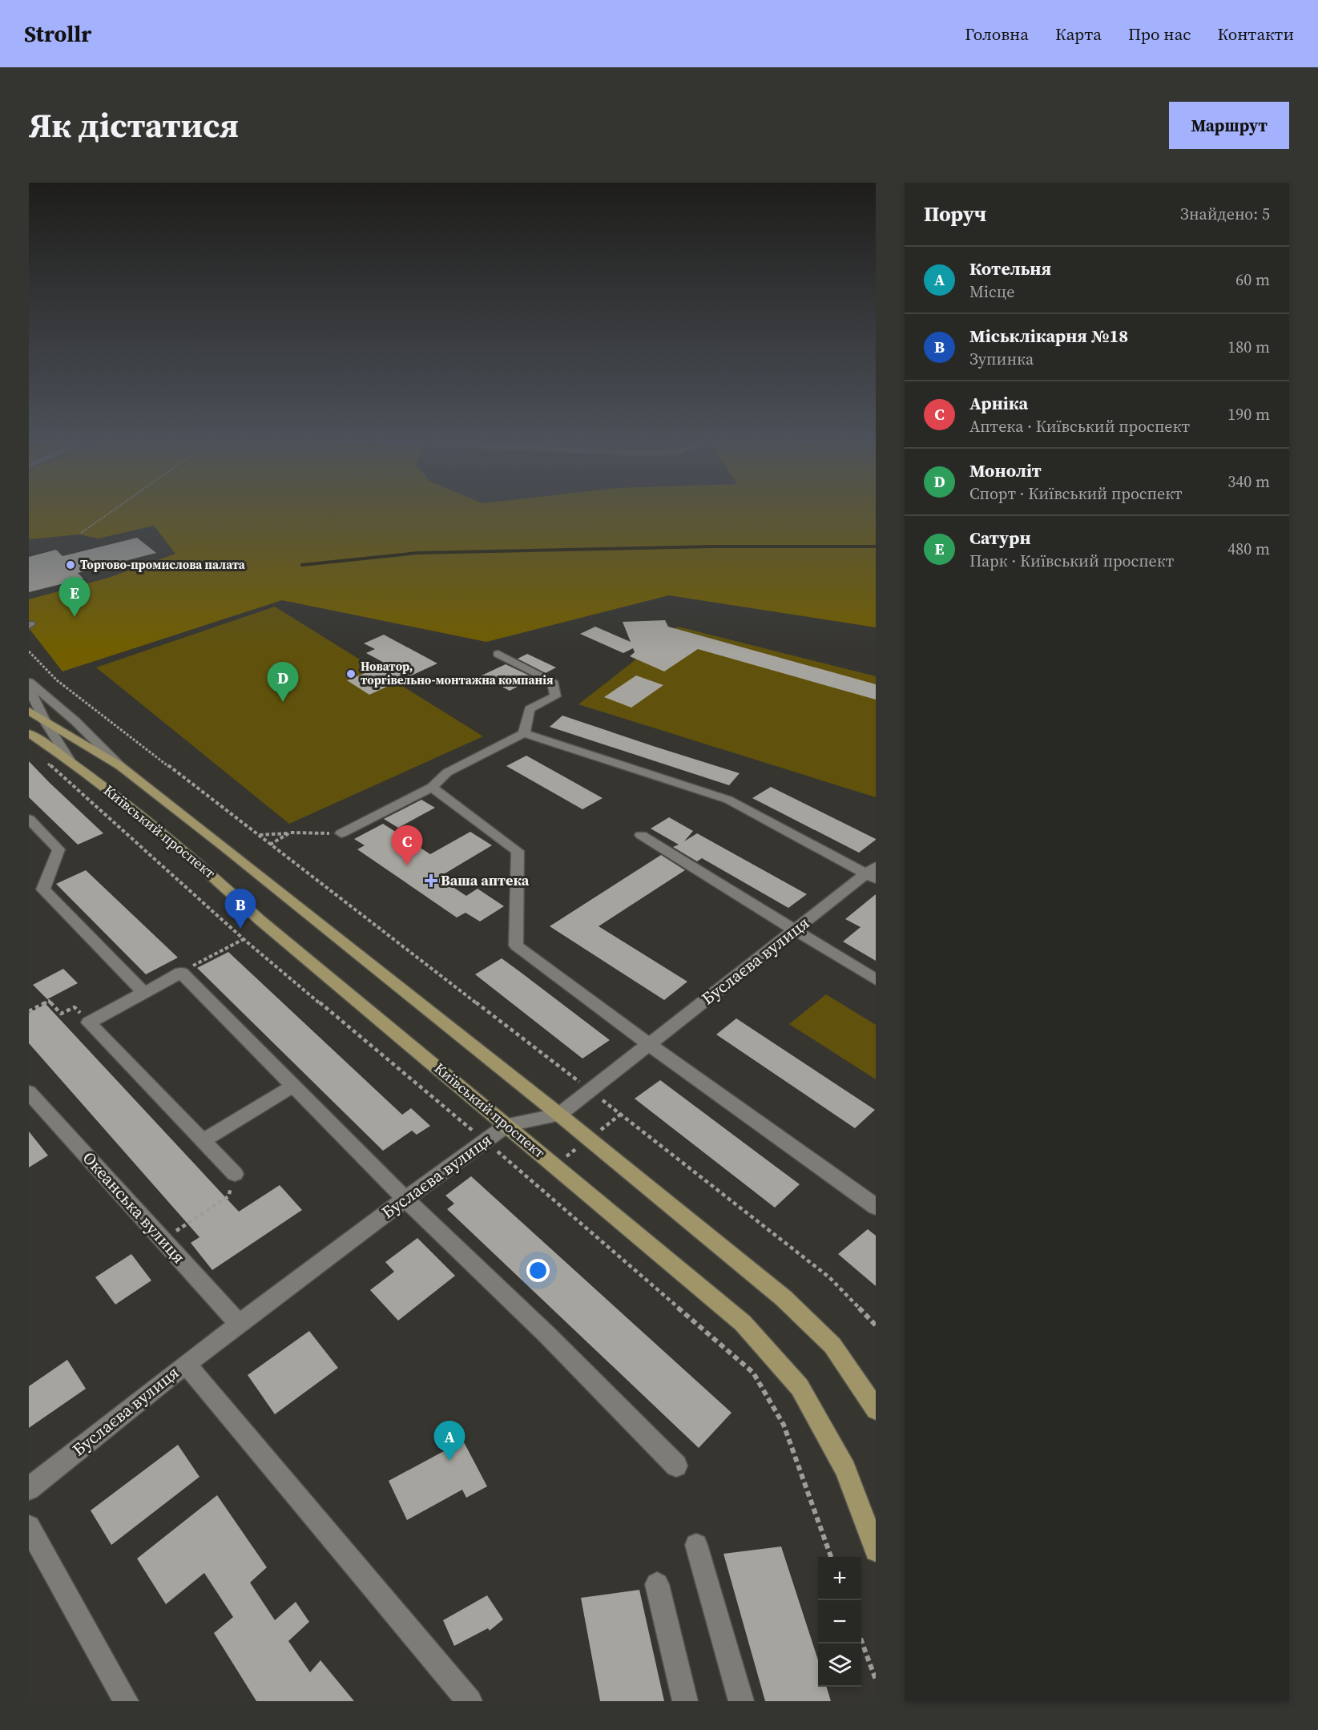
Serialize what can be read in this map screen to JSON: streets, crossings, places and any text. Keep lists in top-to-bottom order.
{
  "streets": {
    "main road": ["Київський проспект"],
    "street": ["Буслаєва вулиця", "Океанська вулиця"]
  },
  "crossings": [
    ["Київський проспект", "Буслаєва вулиця"],
    ["Буслаєва вулиця", "Океанська вулиця"]
  ],
  "places": {
    "other": ["Торгово-промислова палата", "Новатор, торгівельно-монтажна компанія"],
    "health": ["Ваша аптека"]
  },
  "page": {
    "header": "Strollr",
    "nav": [
      "Головна",
      "Карта",
      "Про нас",
      "Контакти"
    ],
    "title": "Як дістатися",
    "buttons": "Маршрут",
    "heading": ["Поруч", "Знайдено: 5"],
    "list": [
      {
        "mark": "A",
        "name": "Котельня",
        "note": "Місце",
        "value": "60 m"
      },
      {
        "mark": "B",
        "name": "Міськлікарня №18",
        "note": "Зупинка",
        "value": "180 m"
      },
      {
        "mark": "C",
        "name": "Арніка",
        "note": "Аптека · Київський проспект",
        "value": "190 m"
      },
      {
        "mark": "D",
        "name": "Моноліт",
        "note": "Спорт · Київський проспект",
        "value": "340 m"
      },
      {
        "mark": "E",
        "name": "Сатурн",
        "note": "Парк · Київський проспект",
        "value": "480 m"
      }
    ],
    "pins": [
      "E",
      "D",
      "C",
      "B",
      "A"
    ],
    "map_buttons": ["+", "−"]
  }
}
